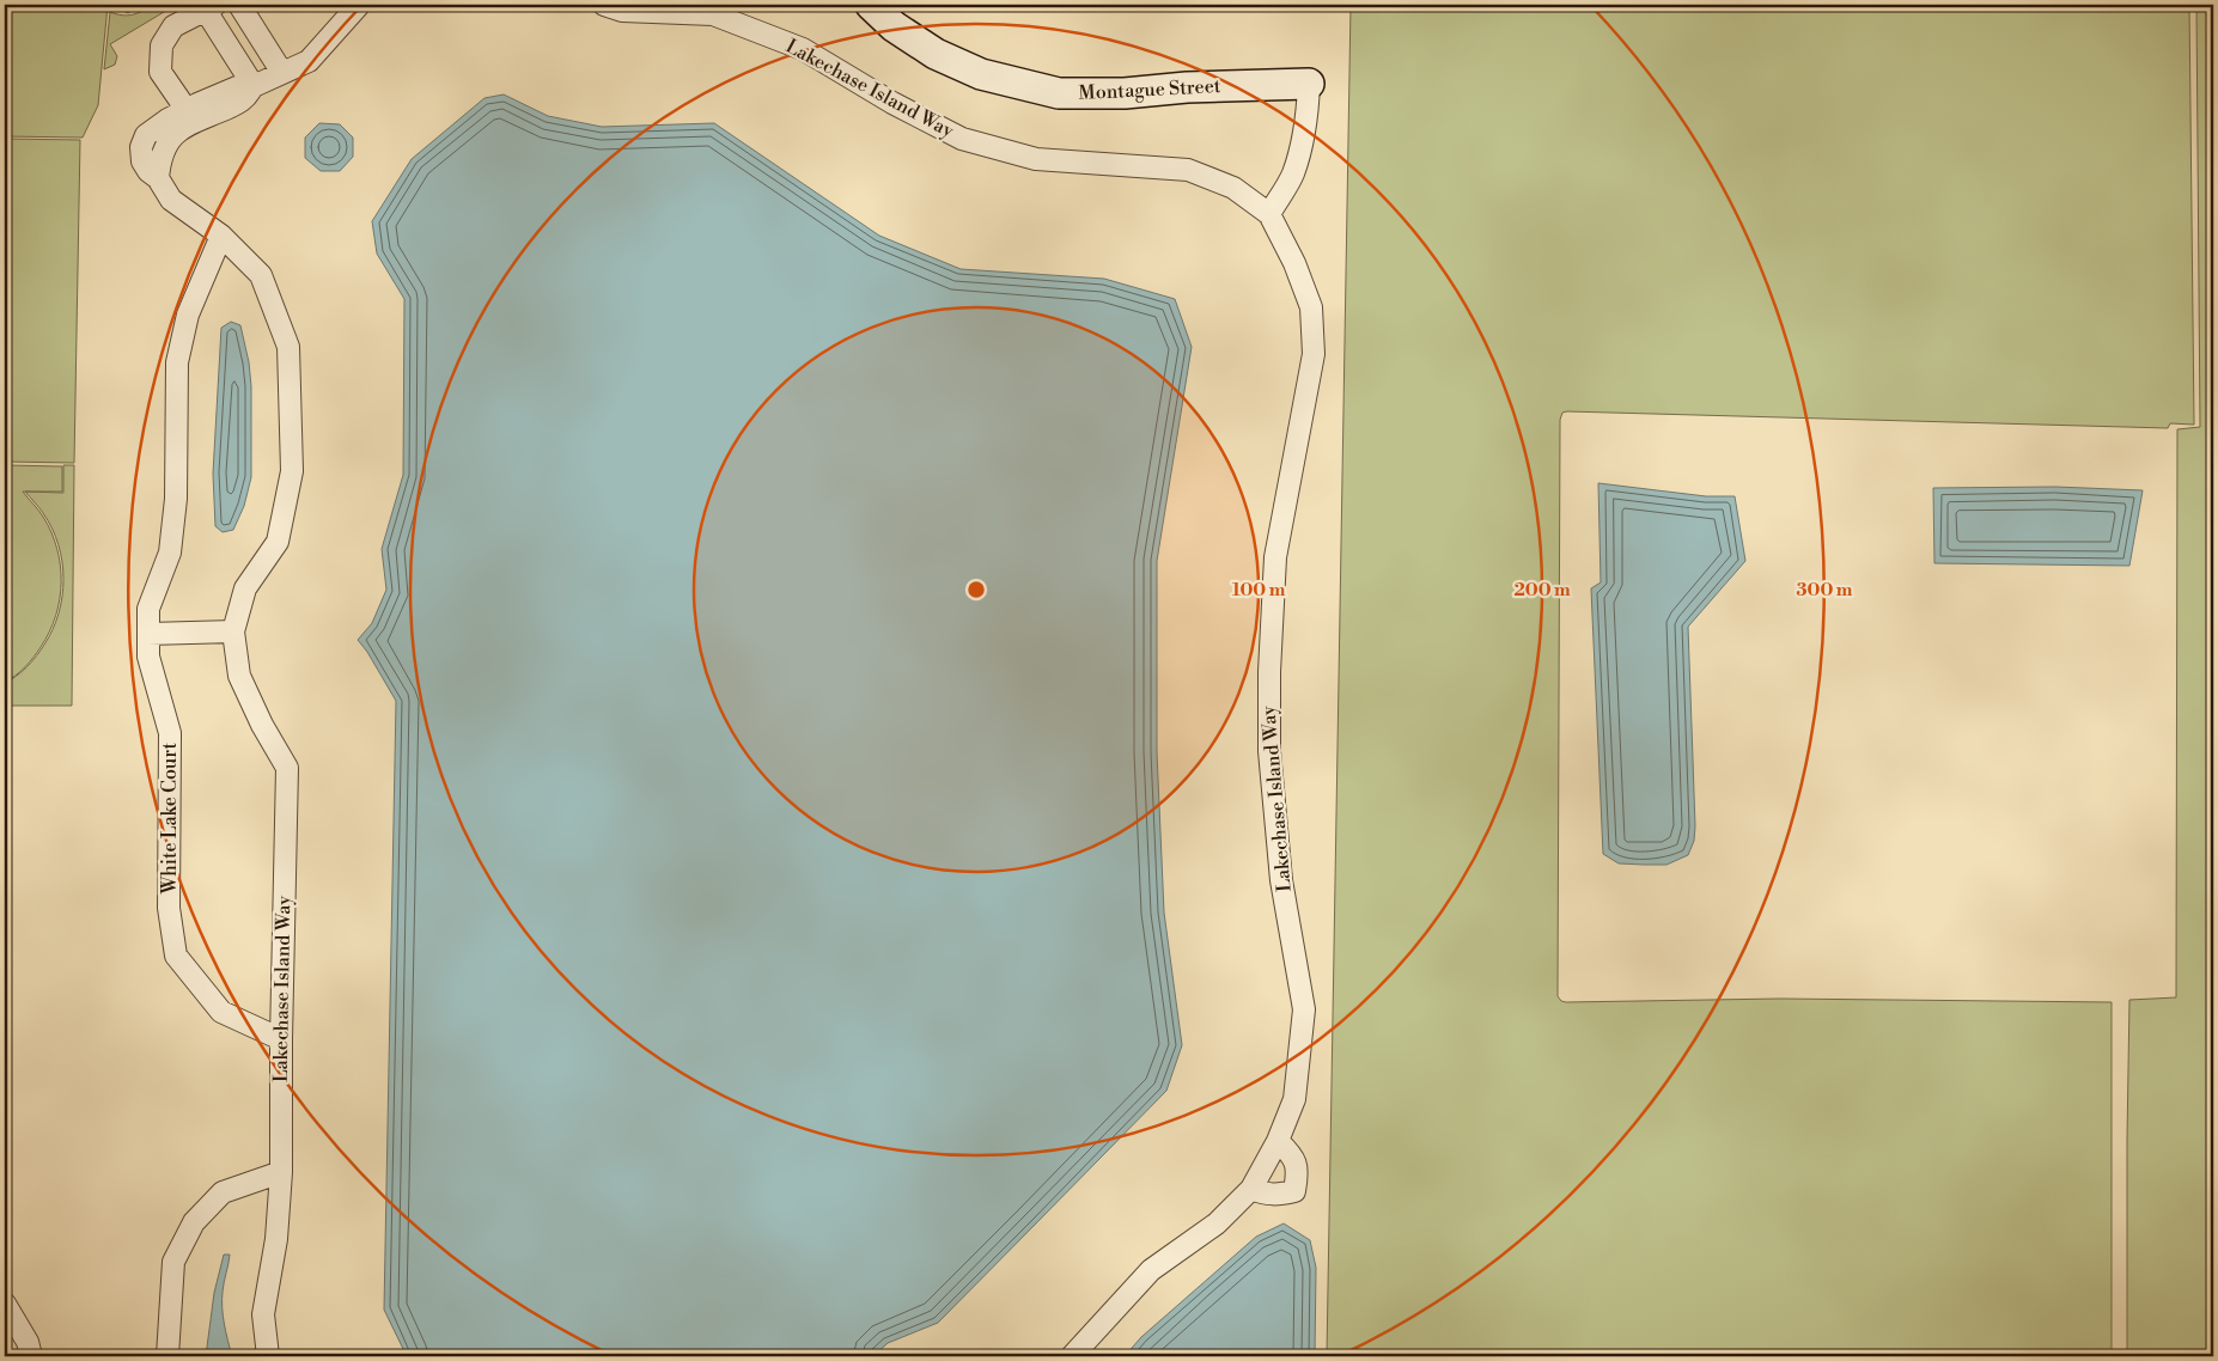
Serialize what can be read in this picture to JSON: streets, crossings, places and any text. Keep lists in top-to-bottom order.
{
  "streets": {
    "street": ["Lakechase Island Way", "Montague Street", "White Lake Court"]
  },
  "crossings": [
    ["Lakechase Island Way", "White Lake Court"]
  ],
  "rings": ["100 m", "200 m", "300 m"]
}
